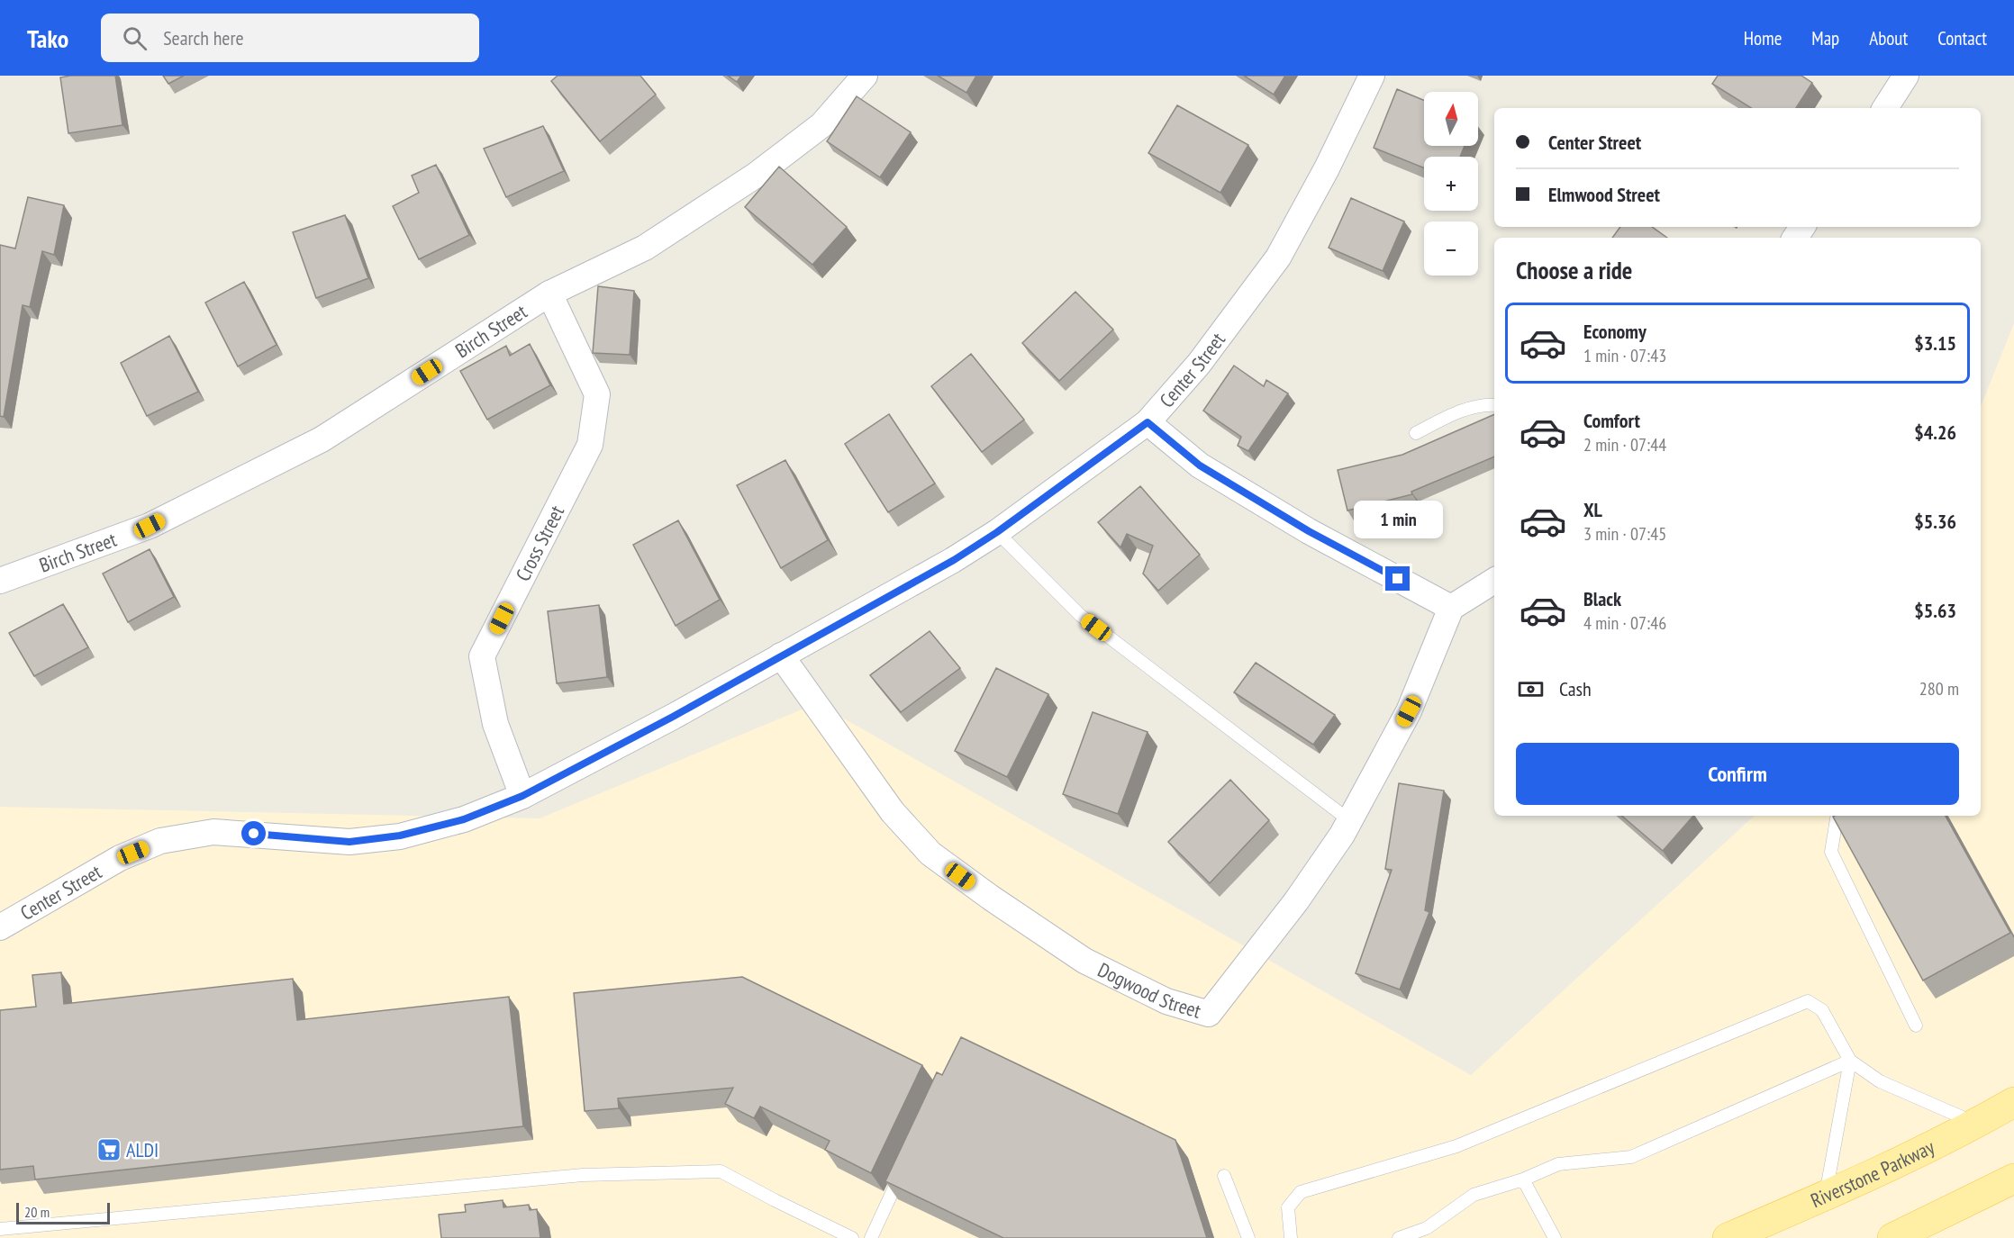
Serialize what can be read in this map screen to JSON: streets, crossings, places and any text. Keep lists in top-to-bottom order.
{
  "streets": {
    "main road": ["Riverstone Parkway"],
    "street": [
      "Birch Street",
      "Center Street",
      "Cross Street",
      "Dogwood Street"
    ]
  },
  "crossings": [
    ["Birch Street", "Cross Street"],
    ["Center Street", "Cross Street"],
    ["Center Street", "Dogwood Street"]
  ],
  "places": {
    "supermarket": ["ALDI"]
  },
  "scale_bar": "20 m",
  "north": "top",
  "page": {
    "header": "Tako",
    "search": "Search here",
    "nav": [
      "Home",
      "Map",
      "About",
      "Contact"
    ],
    "map_buttons": ["+", "−"],
    "banner": ["Center Street", "Elmwood Street"],
    "heading": "Choose a ride",
    "list": [
      {
        "name": "Economy",
        "note": "1 min · 07:43",
        "value": "$3.15"
      },
      {
        "name": "Comfort",
        "note": "2 min · 07:44",
        "value": "$4.26"
      },
      {
        "name": "XL",
        "note": "3 min · 07:45",
        "value": "$5.36"
      },
      {
        "name": "Black",
        "note": "4 min · 07:46",
        "value": "$5.63"
      }
    ],
    "bubble": "1 min",
    "pay": ["Cash", "280 m"],
    "buttons": "Confirm",
    "scale": "20 m"
  }
}
